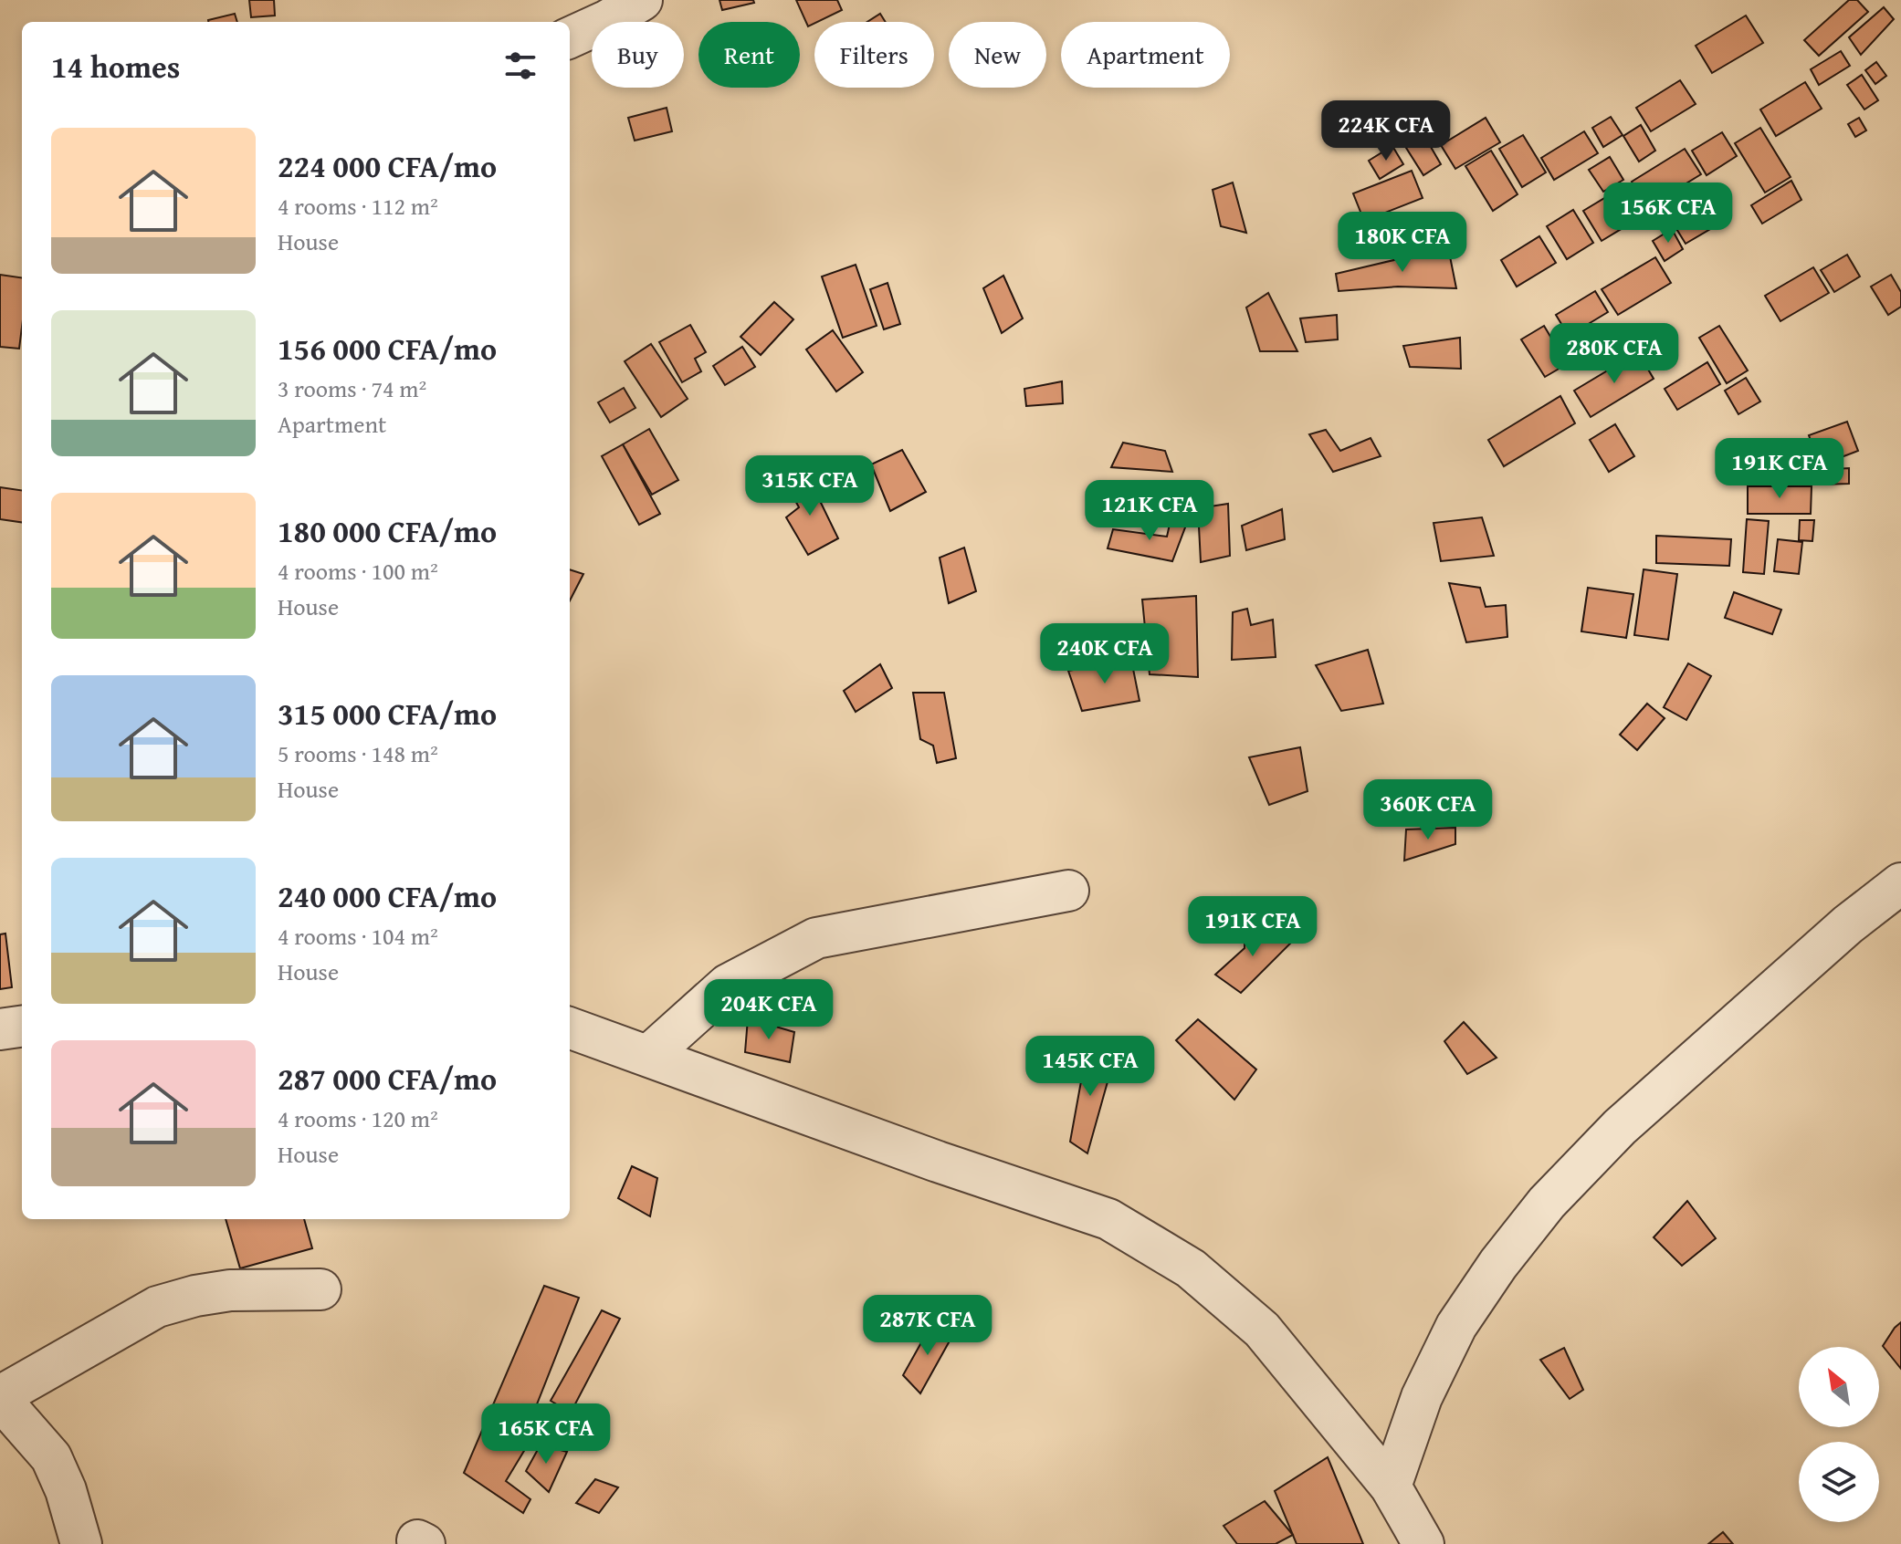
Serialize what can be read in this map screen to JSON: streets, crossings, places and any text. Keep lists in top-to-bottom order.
{
  "north": "top left",
  "page": {
    "chip": [
      "Buy",
      "Rent",
      "Filters",
      "New",
      "Apartment"
    ],
    "heading": "14 homes",
    "price": [
      "224K CFA",
      "156K CFA",
      "180K CFA",
      "280K CFA",
      "191K CFA",
      "315K CFA",
      "121K CFA",
      "240K CFA",
      "360K CFA",
      "191K CFA",
      "204K CFA",
      "145K CFA",
      "287K CFA",
      "165K CFA"
    ],
    "list": [
      {
        "name": "224 000 CFA/mo",
        "note": "4 rooms · 112 m² · House"
      },
      {
        "name": "156 000 CFA/mo",
        "note": "3 rooms · 74 m² · Apartment"
      },
      {
        "name": "180 000 CFA/mo",
        "note": "4 rooms · 100 m² · House"
      },
      {
        "name": "315 000 CFA/mo",
        "note": "5 rooms · 148 m² · House"
      },
      {
        "name": "240 000 CFA/mo",
        "note": "4 rooms · 104 m² · House"
      },
      {
        "name": "287 000 CFA/mo",
        "note": "4 rooms · 120 m² · House"
      }
    ]
  }
}
